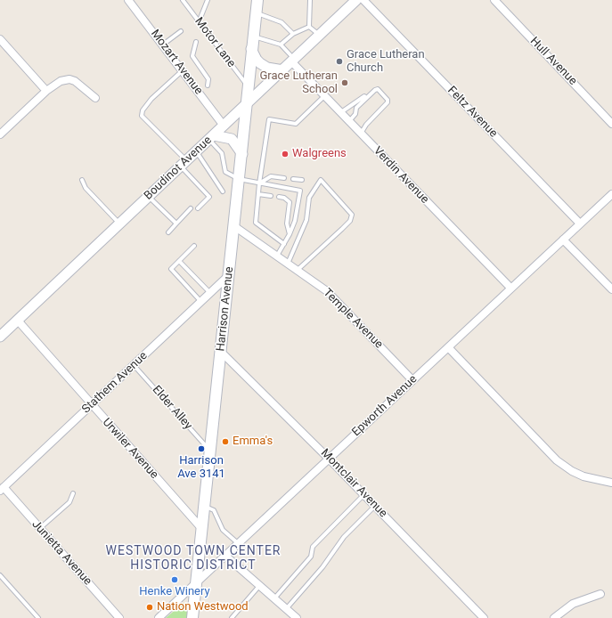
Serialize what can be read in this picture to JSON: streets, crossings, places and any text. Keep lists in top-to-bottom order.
{
  "streets": {
    "main road": ["Harrison Avenue"],
    "street": [
      "Hull Avenue",
      "Mozart Avenue",
      "Feltz Avenue",
      "Boudinot Avenue",
      "Verdin Avenue",
      "Temple Avenue",
      "Stathem Avenue",
      "Epworth Avenue",
      "Urwiler Avenue",
      "Montclair Avenue",
      "Junietta Avenue"
    ],
    "lane": ["Motor Lane", "Elder Alley"]
  },
  "crossings": [
    ["Motor Lane", "Harrison Avenue"],
    ["Mozart Avenue", "Boudinot Avenue"],
    ["Feltz Avenue", "Epworth Avenue"],
    ["Boudinot Avenue", "Verdin Avenue"],
    ["Boudinot Avenue", "Harrison Avenue"],
    ["Boudinot Avenue", "Urwiler Avenue"],
    ["Verdin Avenue", "Epworth Avenue"],
    ["Harrison Avenue", "Temple Avenue"],
    ["Harrison Avenue", "Stathem Avenue"],
    ["Harrison Avenue", "Epworth Avenue"],
    ["Harrison Avenue", "Elder Alley"],
    ["Harrison Avenue", "Urwiler Avenue"],
    ["Harrison Avenue", "Montclair Avenue"],
    ["Temple Avenue", "Epworth Avenue"],
    ["Stathem Avenue", "Elder Alley"],
    ["Stathem Avenue", "Urwiler Avenue"],
    ["Stathem Avenue", "Junietta Avenue"],
    ["Epworth Avenue", "Montclair Avenue"]
  ],
  "districts": ["WESTWOOD TOWN CENTER HISTORIC DISTRICT"],
  "places": [
    "Grace Lutheran Church",
    "Grace Lutheran School",
    "Walgreens",
    "Emma's",
    "Harrison Ave 3141",
    "Henke Winery",
    "Nation Westwood"
  ]
}
